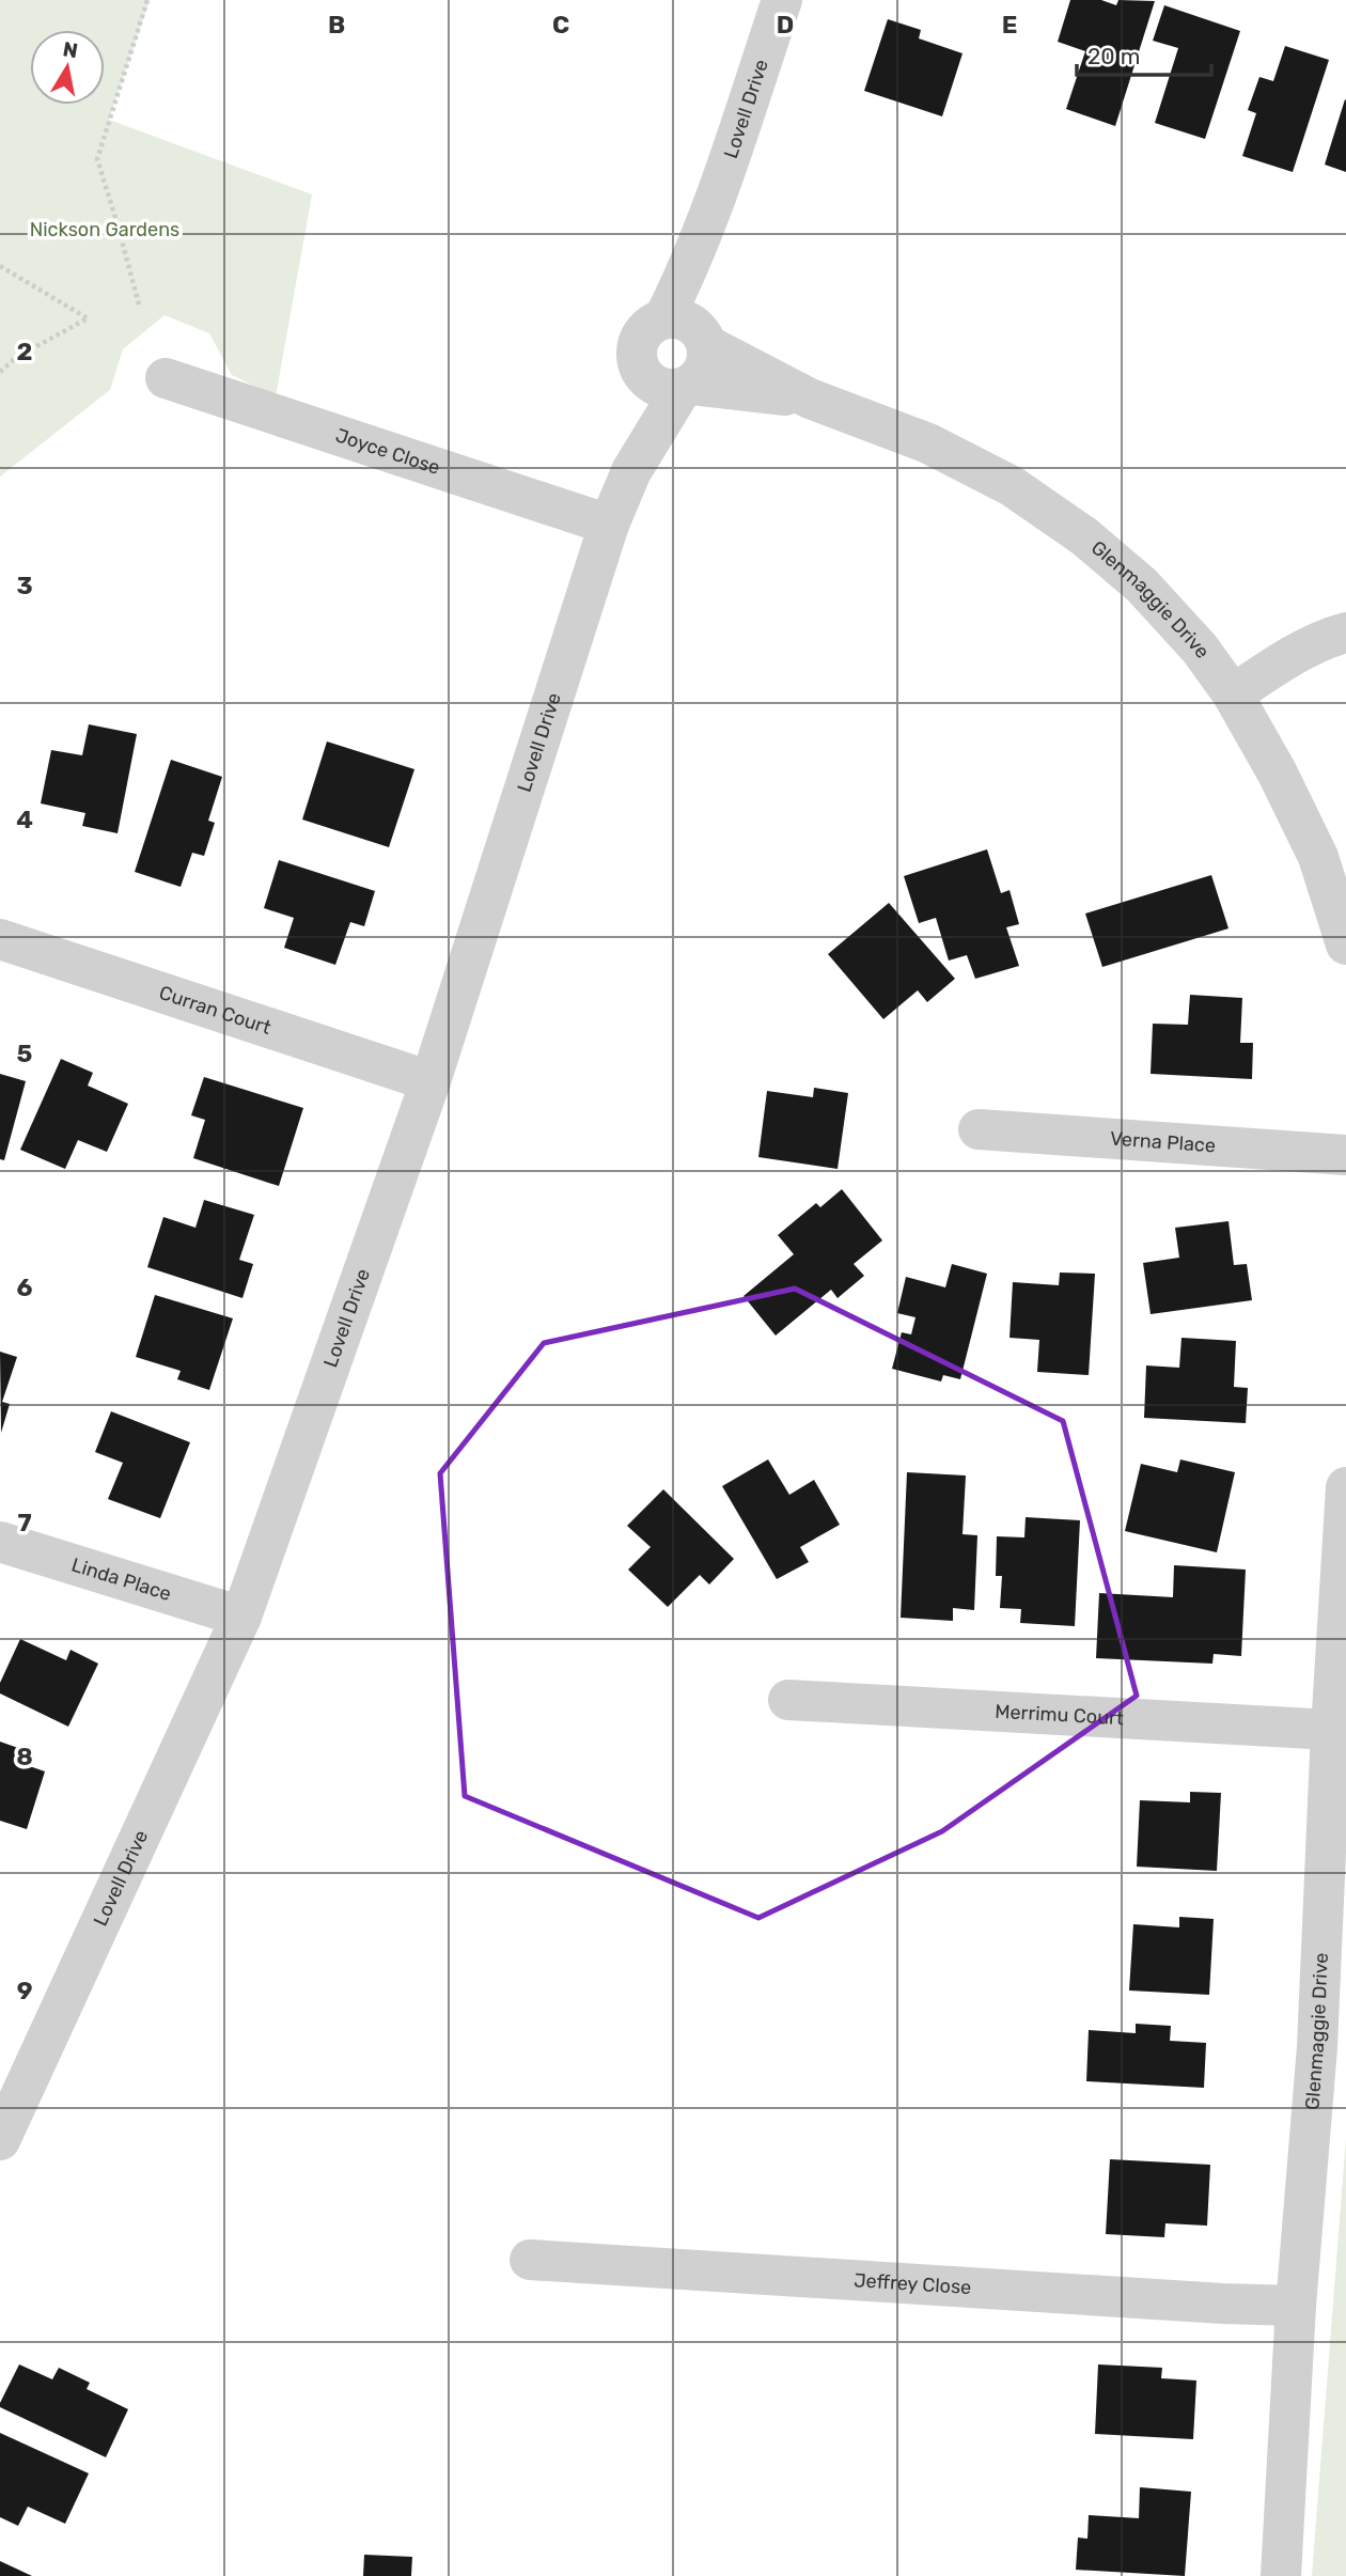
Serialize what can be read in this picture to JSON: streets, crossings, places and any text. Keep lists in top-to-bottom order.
{
  "streets": {
    "street": [
      "Lovell Drive",
      "Joyce Close",
      "Glenmaggie Drive",
      "Curran Court",
      "Verna Place",
      "Linda Place",
      "Merrimu Court",
      "Jeffrey Close"
    ]
  },
  "crossings": [
    ["Lovell Drive", "Joyce Close"],
    ["Lovell Drive", "Glenmaggie Drive"],
    ["Lovell Drive", "Curran Court"],
    ["Lovell Drive", "Linda Place"],
    ["Glenmaggie Drive", "Merrimu Court"],
    ["Glenmaggie Drive", "Jeffrey Close"]
  ],
  "parks": ["Nickson Gardens"],
  "scale_bar": "20 m",
  "north": "top",
  "grid": {
    "columns": [
      "B",
      "C",
      "D",
      "E"
    ],
    "rows": [
      "2",
      "3",
      "4",
      "5",
      "6",
      "7",
      "8",
      "9"
    ]
  }
}
